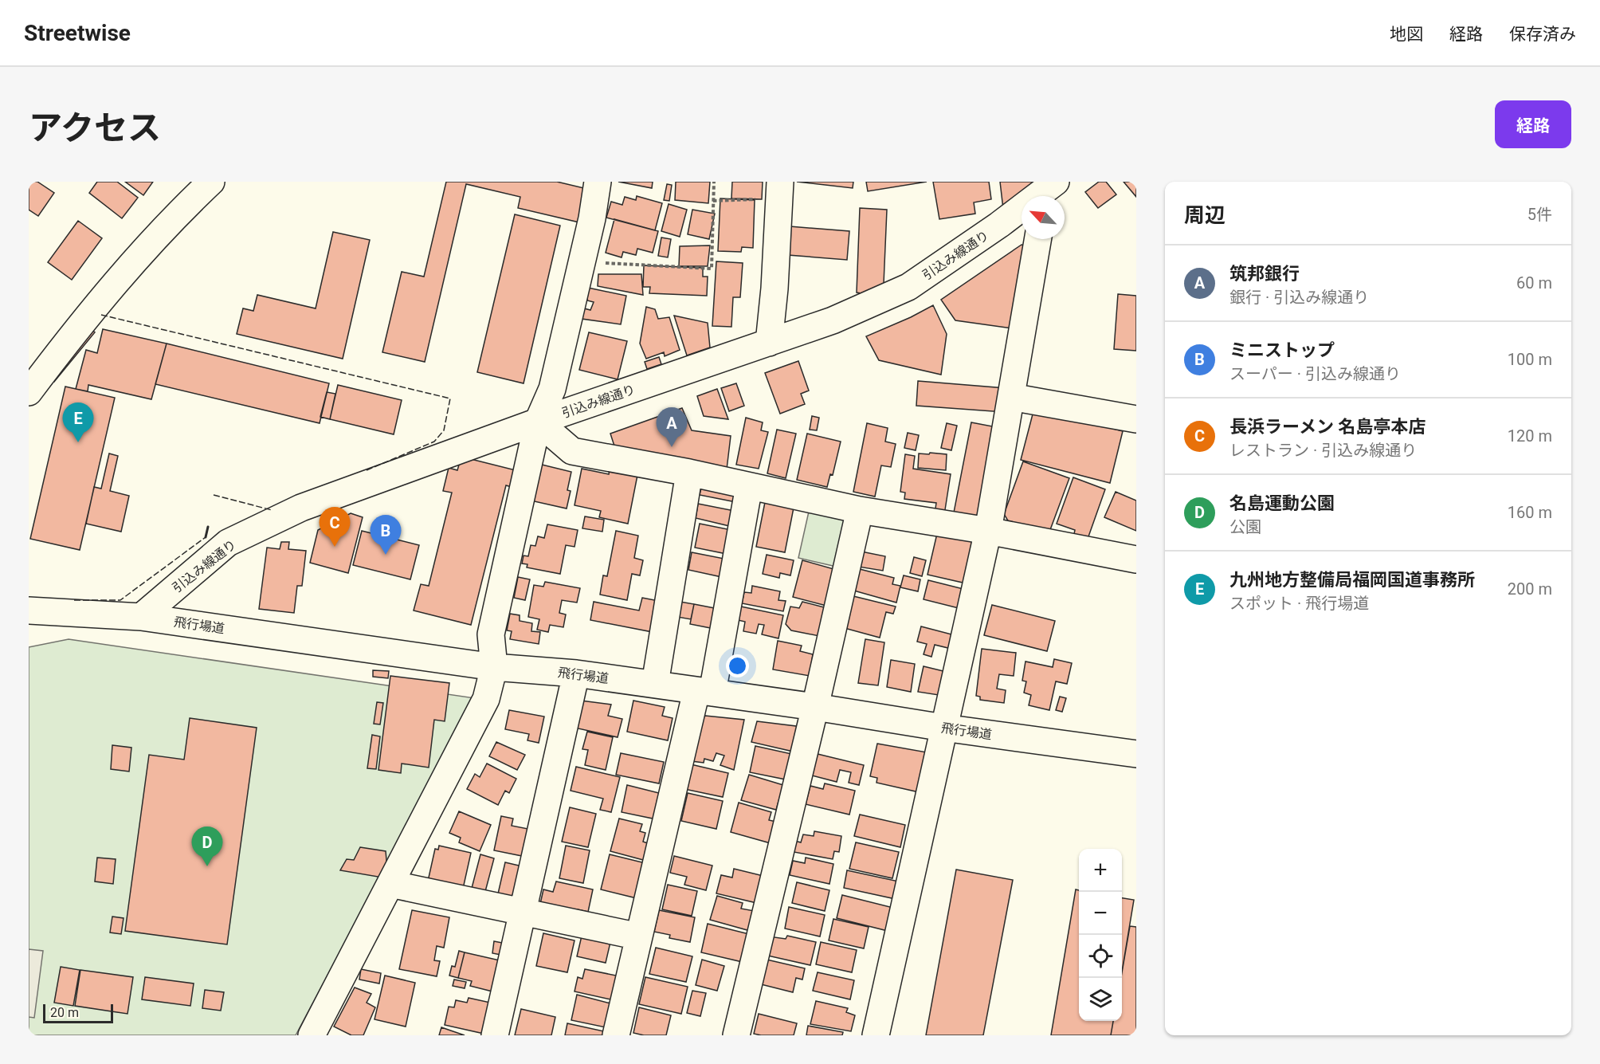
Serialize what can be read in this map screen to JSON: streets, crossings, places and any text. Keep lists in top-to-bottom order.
{
  "streets": {
    "street": ["引込み線通り", "飛行場道"]
  },
  "crossings": [
    ["引込み線通り", "飛行場道"]
  ],
  "scale_bar": "20 m",
  "north": "top left",
  "page": {
    "header": "Streetwise",
    "nav": ["地図", "経路", "保存済み"],
    "title": "アクセス",
    "buttons": "経路",
    "heading": ["周辺", "5件"],
    "list": [
      {
        "mark": "A",
        "name": "筑邦銀行",
        "note": "銀行 · 引込み線通り",
        "value": "60 m"
      },
      {
        "mark": "B",
        "name": "ミニストップ",
        "note": "スーパー · 引込み線通り",
        "value": "100 m"
      },
      {
        "mark": "C",
        "name": "長浜ラーメン 名島亭本店",
        "note": "レストラン · 引込み線通り",
        "value": "120 m"
      },
      {
        "mark": "D",
        "name": "名島運動公園",
        "note": "公園",
        "value": "160 m"
      },
      {
        "mark": "E",
        "name": "九州地方整備局福岡国道事務所",
        "note": "スポット · 飛行場道",
        "value": "200 m"
      }
    ],
    "pins": [
      "E",
      "A",
      "C",
      "B",
      "D"
    ],
    "map_buttons": ["+", "−"],
    "scale": "20 m"
  }
}
